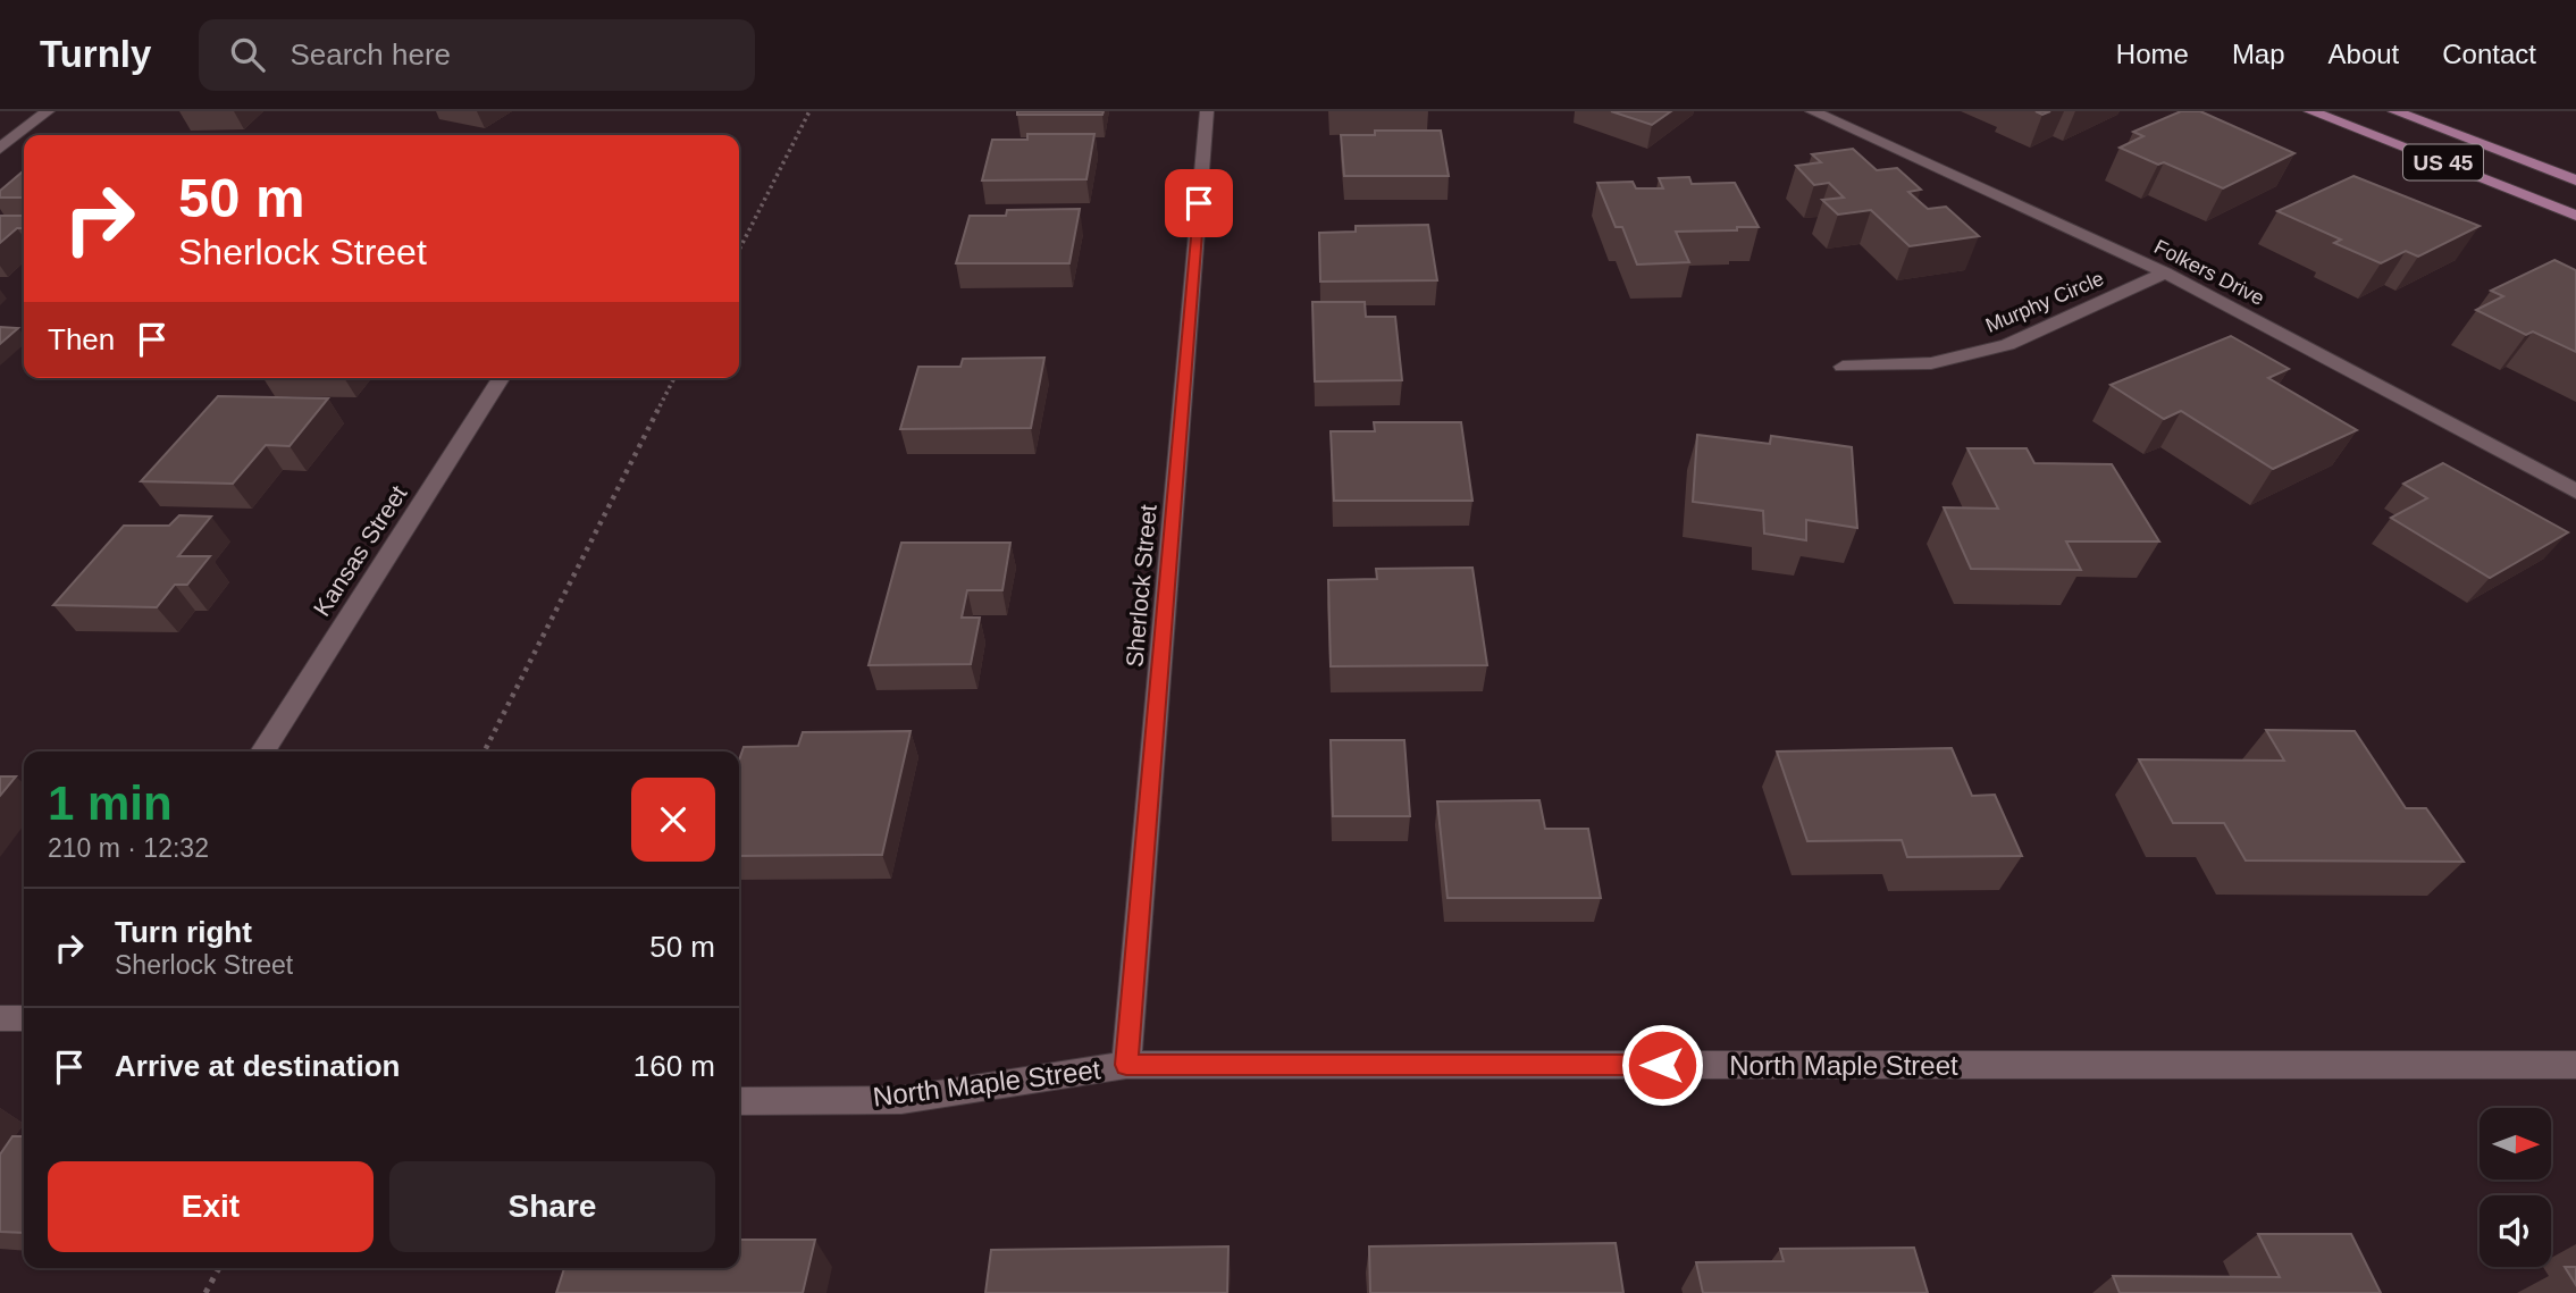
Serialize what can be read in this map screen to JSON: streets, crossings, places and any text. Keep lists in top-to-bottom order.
{
  "streets": {
    "main road": ["US 45"],
    "street": [
      "Folkers Drive",
      "Murphy Circle",
      "Kansas Street",
      "Sherlock Street",
      "North Maple Street"
    ]
  },
  "crossings": [
    ["Folkers Drive", "Murphy Circle"],
    ["Sherlock Street", "North Maple Street"]
  ],
  "north": "right",
  "page": {
    "header": "Turnly",
    "search": "Search here",
    "nav": [
      "Home",
      "Map",
      "About",
      "Contact"
    ],
    "turn": ["50 m", "Sherlock Street"],
    "then": "Then",
    "heading": ["1 min", "210 m · 12:32"],
    "list": [
      {
        "name": "Turn right",
        "note": "Sherlock Street",
        "value": "50 m"
      },
      {
        "name": "Arrive at destination",
        "value": "160 m"
      }
    ],
    "buttons": ["Exit", "Share"]
  }
}
